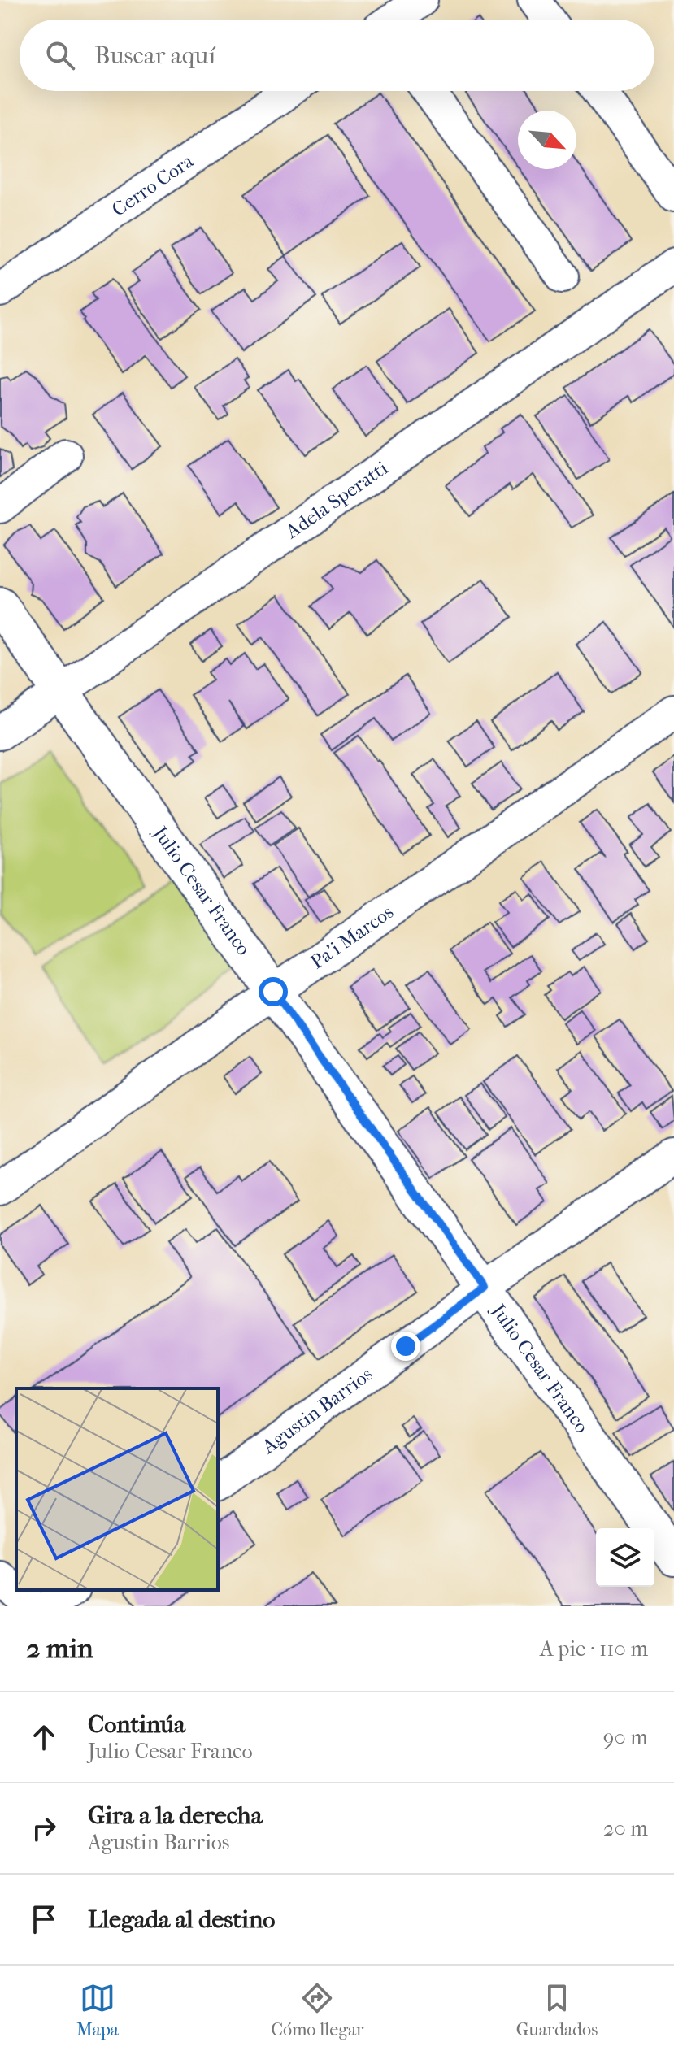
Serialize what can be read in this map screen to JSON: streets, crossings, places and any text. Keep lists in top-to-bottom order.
{
  "streets": {
    "street": [
      "Cerro Cora",
      "Adela Speratti",
      "Julio Cesar Franco",
      "Pa'i Marcos",
      "Agustin Barrios"
    ]
  },
  "crossings": [
    ["Adela Speratti", "Julio Cesar Franco"],
    ["Julio Cesar Franco", "Pa'i Marcos"],
    ["Julio Cesar Franco", "Agustin Barrios"]
  ],
  "north": "bottom right",
  "page": {
    "search": "Buscar aquí",
    "heading": ["2 min", "A pie · 110 m"],
    "list": [
      ["Continúa", "Julio Cesar Franco", "90 m"],
      ["Gira a la derecha", "Agustin Barrios", "20 m"],
      "Llegada al destino"
    ],
    "nav": ["Mapa", "Cómo llegar", "Guardados"]
  }
}
